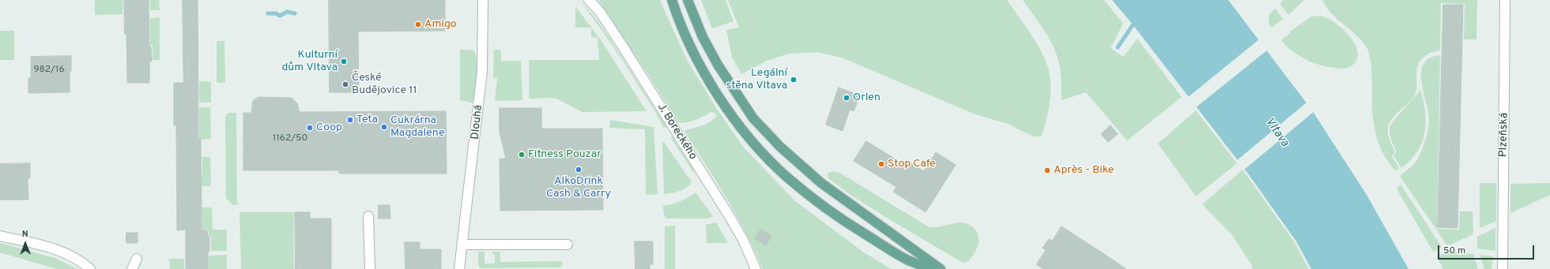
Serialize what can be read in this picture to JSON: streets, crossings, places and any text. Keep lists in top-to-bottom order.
{
  "streets": {
    "street": ["Dlouhá", "J. Boreckého", "Plzeňská"]
  },
  "water": ["Vltava"],
  "places": [
    "Amigo",
    "Kulturní dům Vltava",
    "Legální stěna Vltava",
    "České Budějovice 11",
    "Orlen",
    "Teta",
    "Cukrárna Magdalene",
    "Coop",
    "Fitness Pouzar",
    "Stop Cafe",
    "AlkoDrink Cash & Carry",
    "Après - Bike"
  ],
  "house_numbers": ["982/16", "1162/50"],
  "scale_bar": "50 m",
  "north": "top"
}
